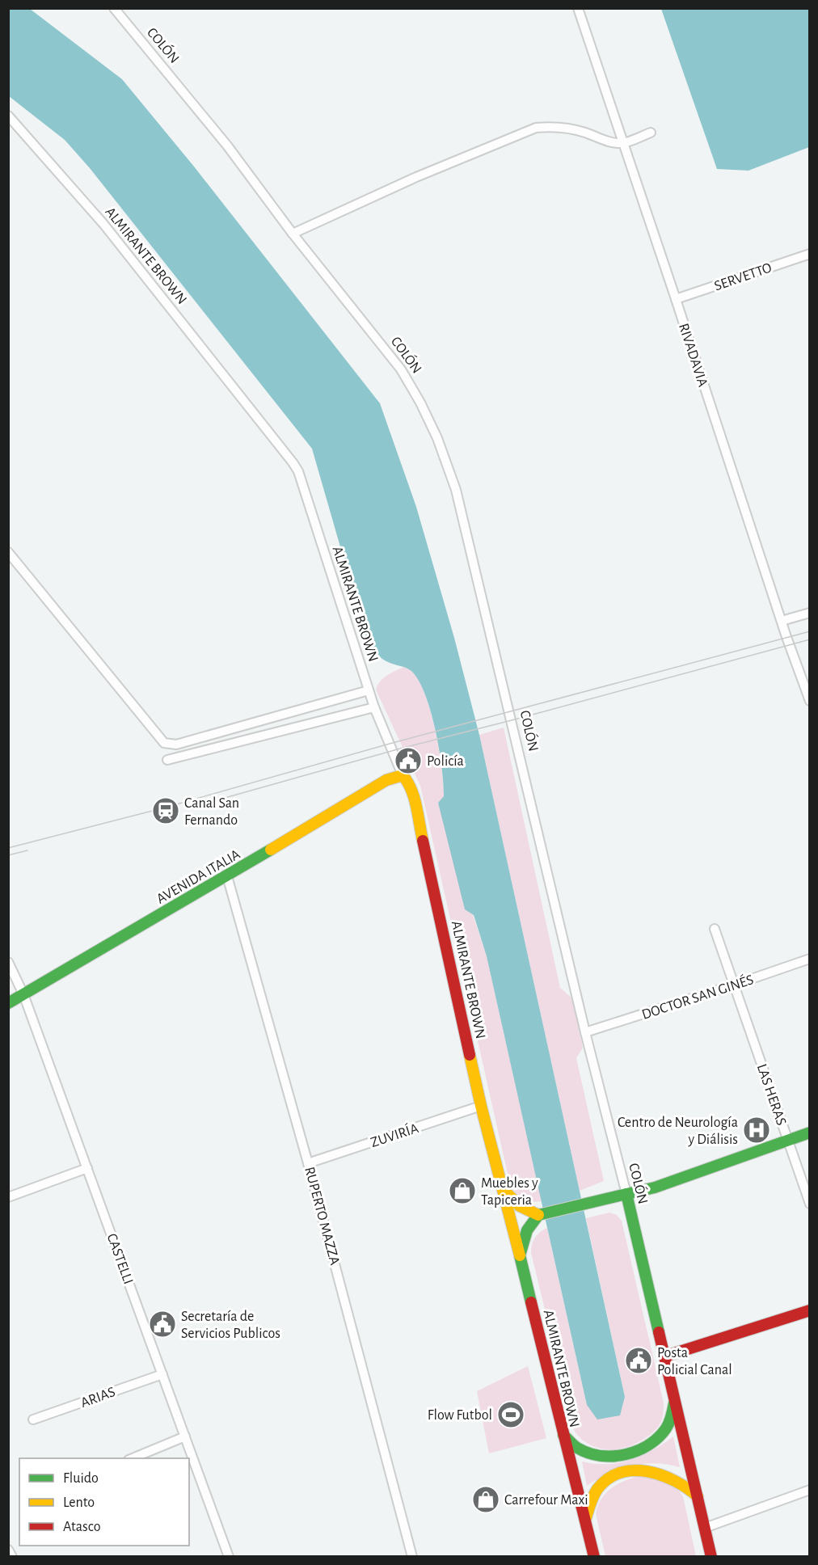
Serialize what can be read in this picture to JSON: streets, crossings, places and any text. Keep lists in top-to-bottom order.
{
  "streets": {
    "main road": ["COLÓN", "ALMIRANTE BROWN", "AVENIDA ITALIA"],
    "street": [
      "SERVETTO",
      "RIVADAVIA",
      "DOCTOR SAN GINÉS",
      "LAS HERAS",
      "ZUVIRÍA",
      "RUPERTO MAZZA",
      "CASTELLI",
      "ARIAS"
    ]
  },
  "crossings": [
    ["COLÓN", "DOCTOR SAN GINÉS"],
    ["ALMIRANTE BROWN", "AVENIDA ITALIA"],
    ["ALMIRANTE BROWN", "ZUVIRÍA"],
    ["SERVETTO", "RIVADAVIA"],
    ["AVENIDA ITALIA", "RUPERTO MAZZA"],
    ["AVENIDA ITALIA", "CASTELLI"],
    ["DOCTOR SAN GINÉS", "LAS HERAS"],
    ["ZUVIRÍA", "RUPERTO MAZZA"],
    ["CASTELLI", "ARIAS"]
  ],
  "places": {
    "public building": ["Policía", "Secretaría de Servicios Publicos", "Posta Policial Canal"],
    "station": ["Canal San Fernando"],
    "hospital": ["Centro de Neurología y Diálisis"],
    "shop": ["Muebles y Tapiceria", "Carrefour Maxi"],
    "sports": ["Flow Futbol"]
  },
  "legend": ["Fluido", "Lento", "Atasco"]
}
